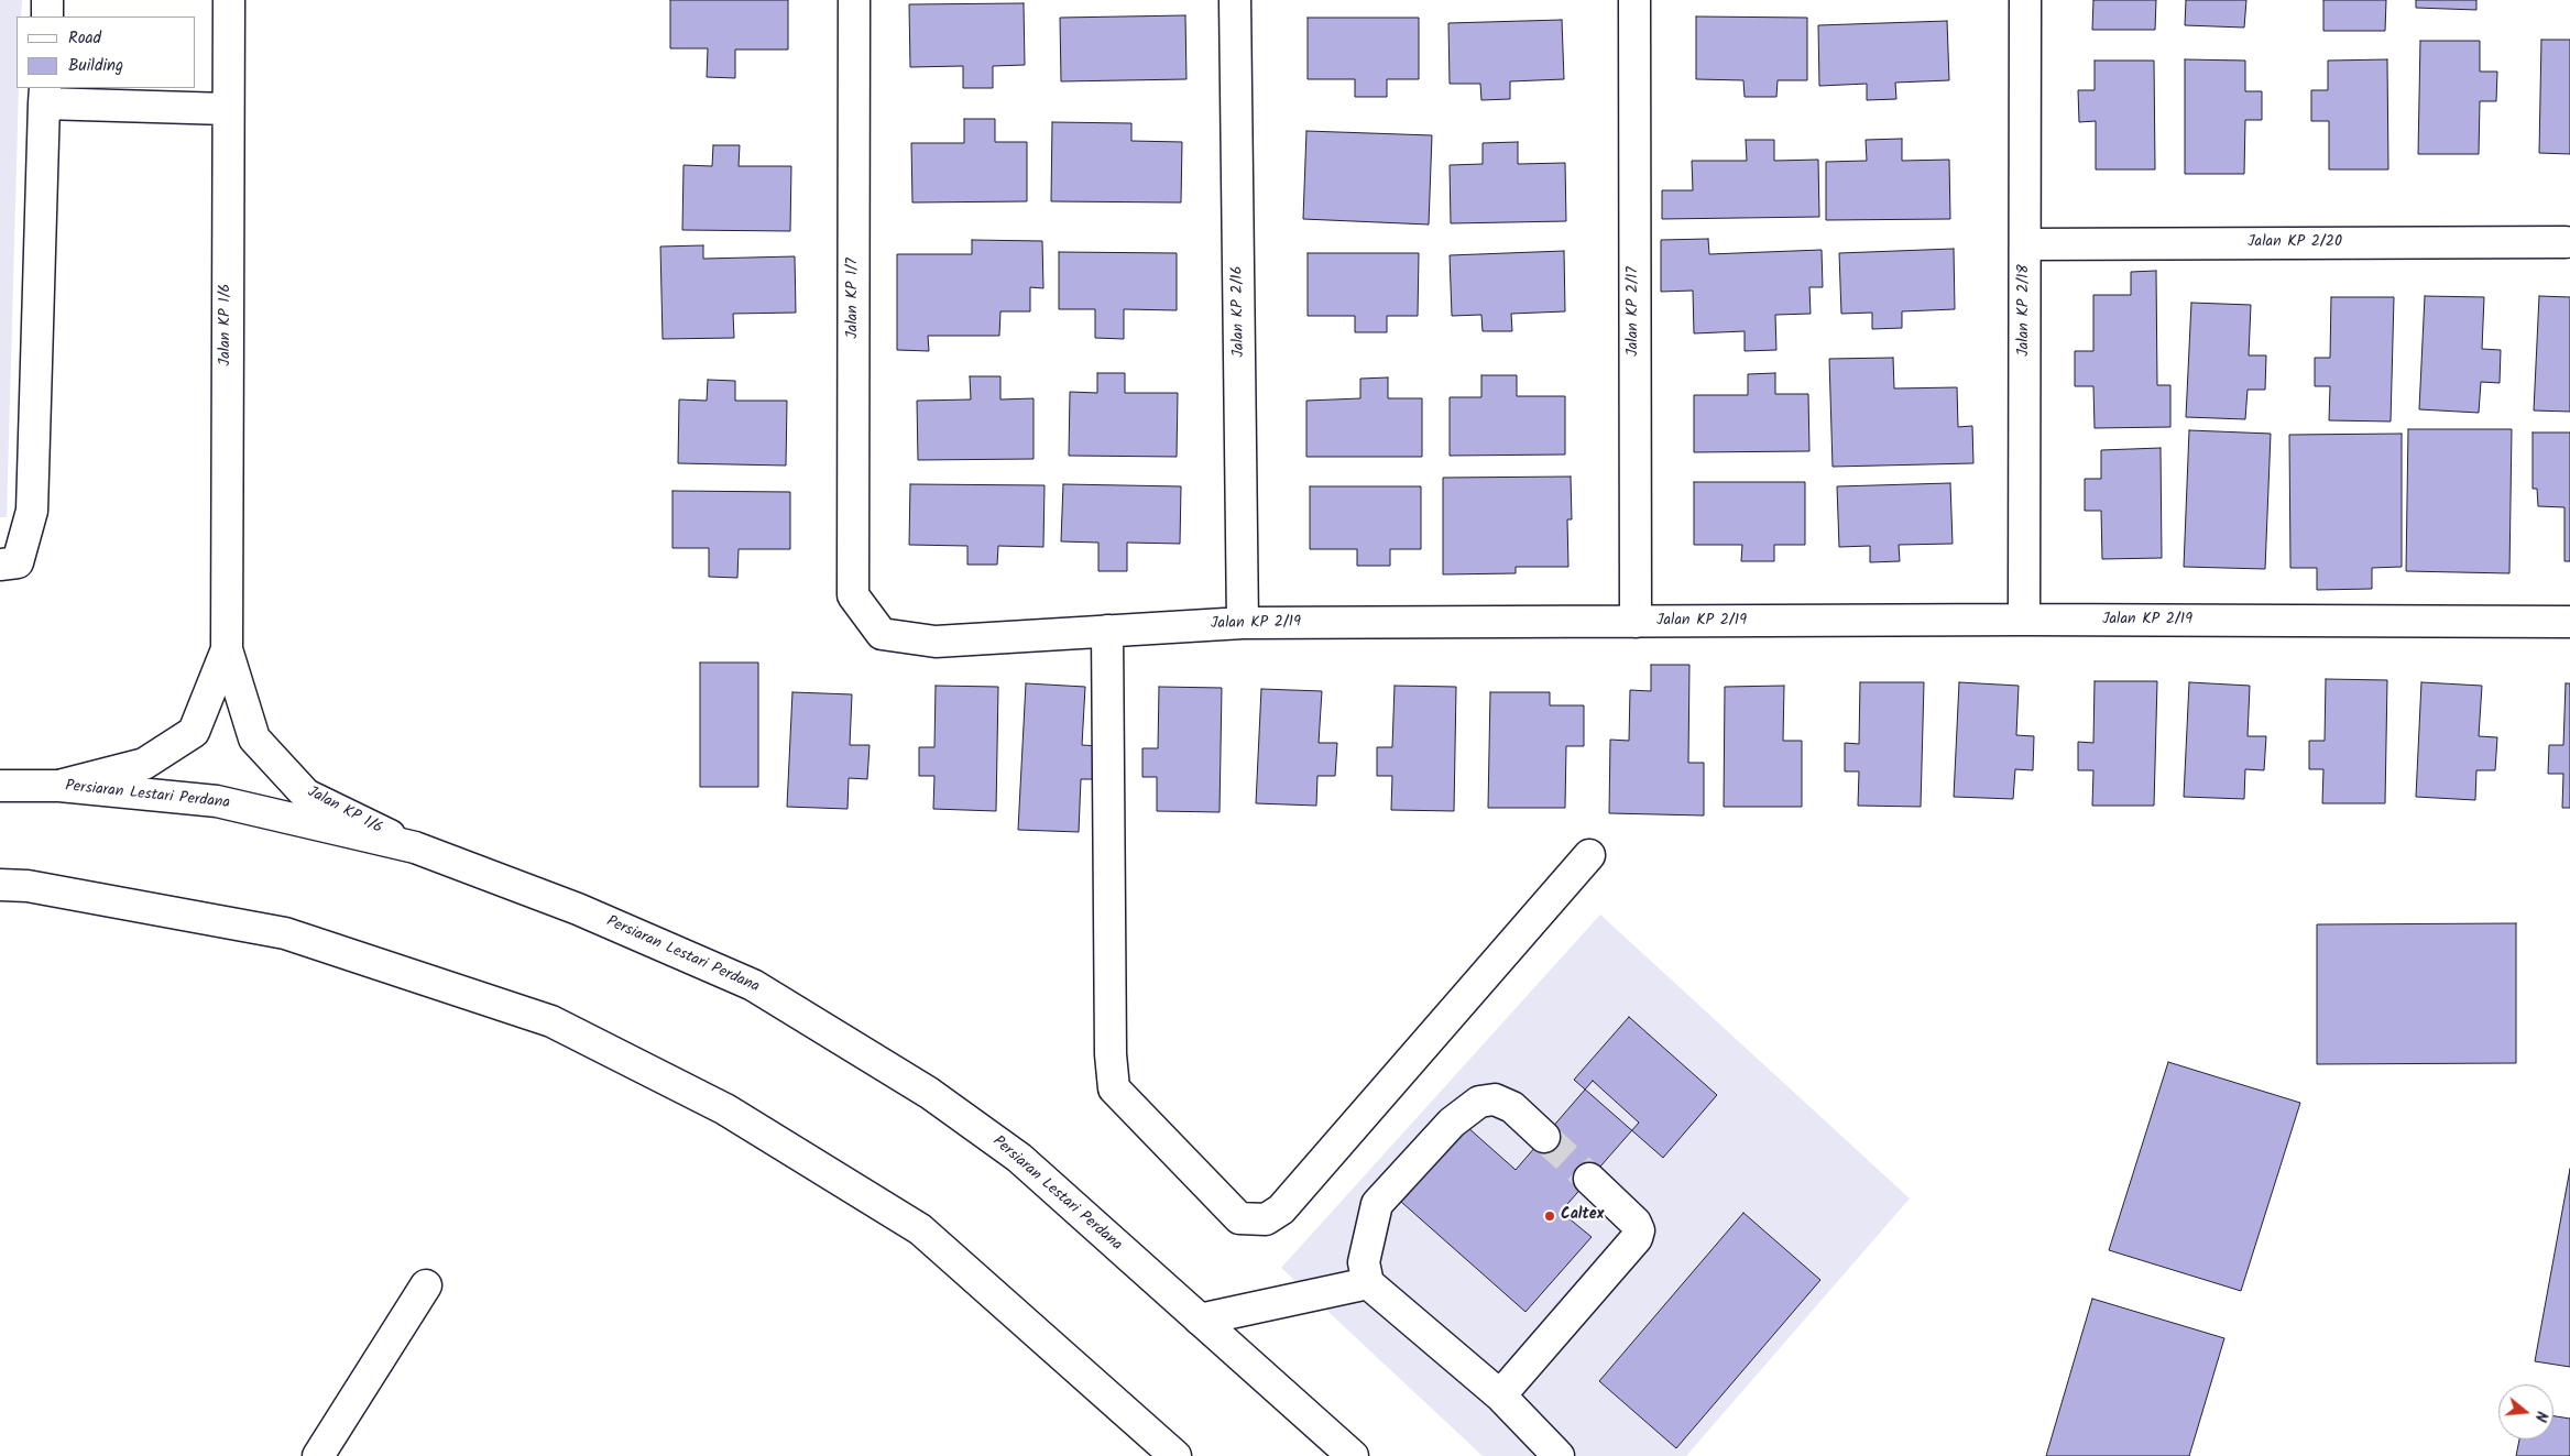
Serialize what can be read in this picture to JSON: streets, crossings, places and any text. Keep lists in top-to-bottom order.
{
  "streets": {
    "street": [
      "Jalan KP 2/20",
      "Jalan KP 1/7",
      "Jalan KP 2/18",
      "Jalan KP 2/16",
      "Jalan KP 2/17",
      "Jalan KP 1/6",
      "Jalan KP 2/19",
      "Persiaran Lestari Perdana"
    ]
  },
  "crossings": [
    ["Jalan KP 2/20", "Jalan KP 2/18"],
    ["Jalan KP 1/7", "Jalan KP 2/19"],
    ["Jalan KP 2/18", "Jalan KP 2/19"],
    ["Jalan KP 2/16", "Jalan KP 2/19"],
    ["Jalan KP 2/17", "Jalan KP 2/19"],
    ["Jalan KP 1/6", "Persiaran Lestari Perdana"]
  ],
  "places": ["Caltex"],
  "legend": ["Road", "Building"],
  "north": "right"
}
